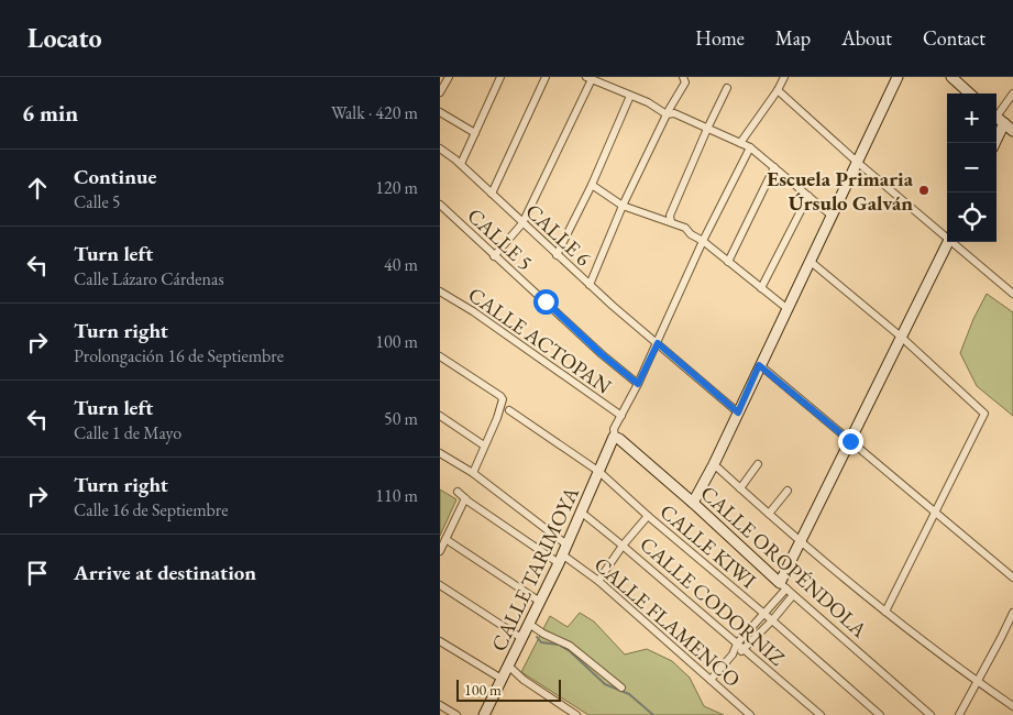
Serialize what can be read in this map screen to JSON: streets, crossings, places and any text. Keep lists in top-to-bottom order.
{
  "streets": {
    "street": [
      "CALLE 6",
      "CALLE 5",
      "CALLE ACTOPAN",
      "CALLE KIWI",
      "CALLE OROPÉNDOLA",
      "CALLE TARIMOYA",
      "CALLE CODORNIZ",
      "CALLE FLAMENCO"
    ]
  },
  "crossings": [
    ["CALLE KIWI", "CALLE TARIMOYA"],
    ["CALLE OROPÉNDOLA", "CALLE TARIMOYA"],
    ["CALLE TARIMOYA", "CALLE CODORNIZ"],
    ["CALLE TARIMOYA", "CALLE FLAMENCO"]
  ],
  "places": ["Escuela Primaria Úrsulo Galván"],
  "scale_bar": "100 m",
  "page": {
    "header": "Locato",
    "nav": [
      "Home",
      "Map",
      "About",
      "Contact"
    ],
    "heading": ["6 min", "Walk · 420 m"],
    "map_buttons": ["+", "−"],
    "list": [
      ["Continue", "Calle 5", "120 m"],
      ["Turn left", "Calle Lázaro Cárdenas", "40 m"],
      ["Turn right", "Prolongación 16 de Septiembre", "100 m"],
      ["Turn left", "Calle 1 de Mayo", "50 m"],
      ["Turn right", "Calle 16 de Septiembre", "110 m"],
      "Arrive at destination"
    ],
    "scale": "100 m"
  }
}
